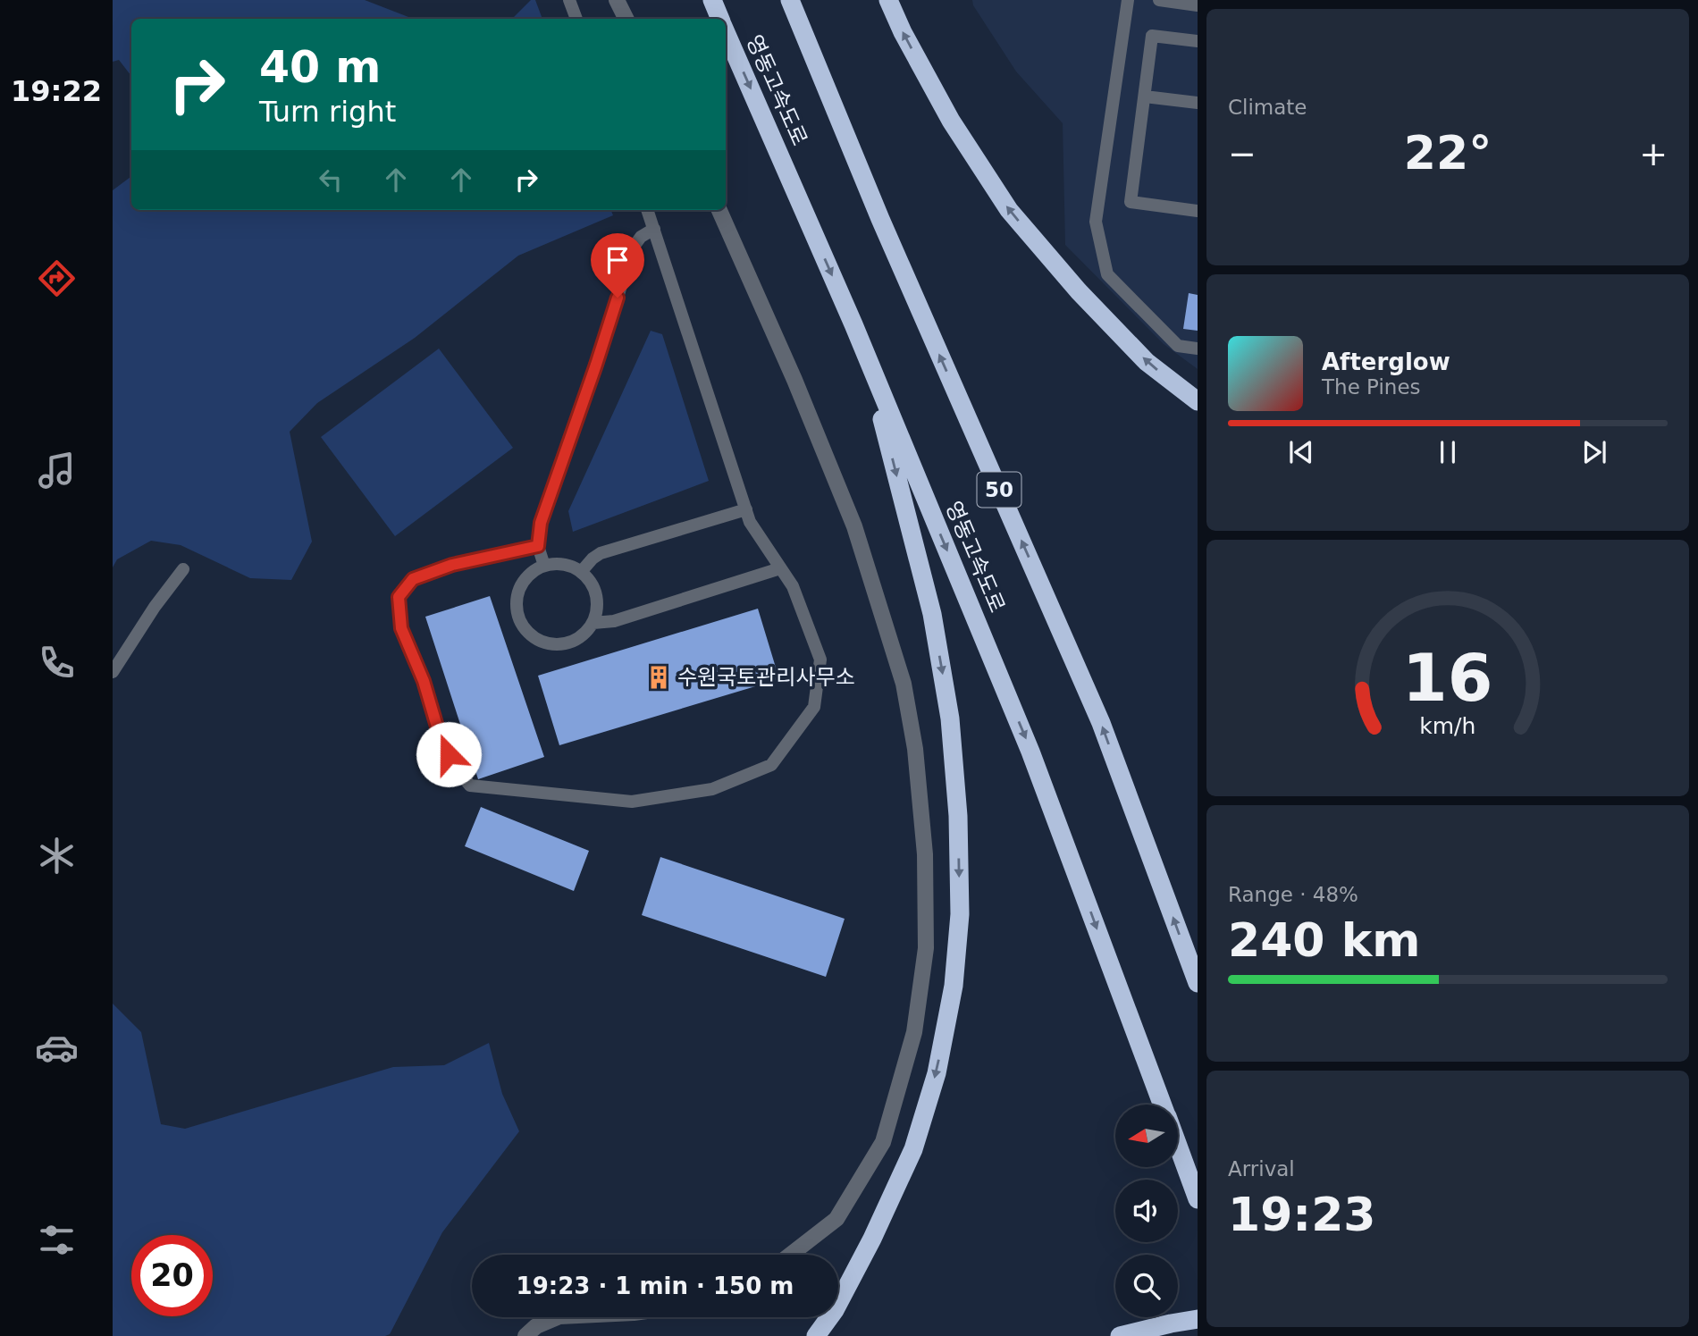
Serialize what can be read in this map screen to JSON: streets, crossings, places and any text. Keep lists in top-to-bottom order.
{
  "streets": {
    "highway": ["영동고속도로", "50"]
  },
  "places": {
    "building": ["수원국토관리사무소"]
  },
  "north": "left",
  "page": {
    "tabs": "19:22",
    "tile": [
      "Climate",
      ["Range · 48%", "240 km"],
      ["Arrival", "19:23"]
    ],
    "turn": ["40 m", "Turn right"],
    "heat": ["−", "22°", "+"],
    "song": ["Afterglow", "The Pines"],
    "limit": "20",
    "trip": "19:23 · 1 min · 150 m",
    "gauge": ["16", "km/h"]
  }
}
